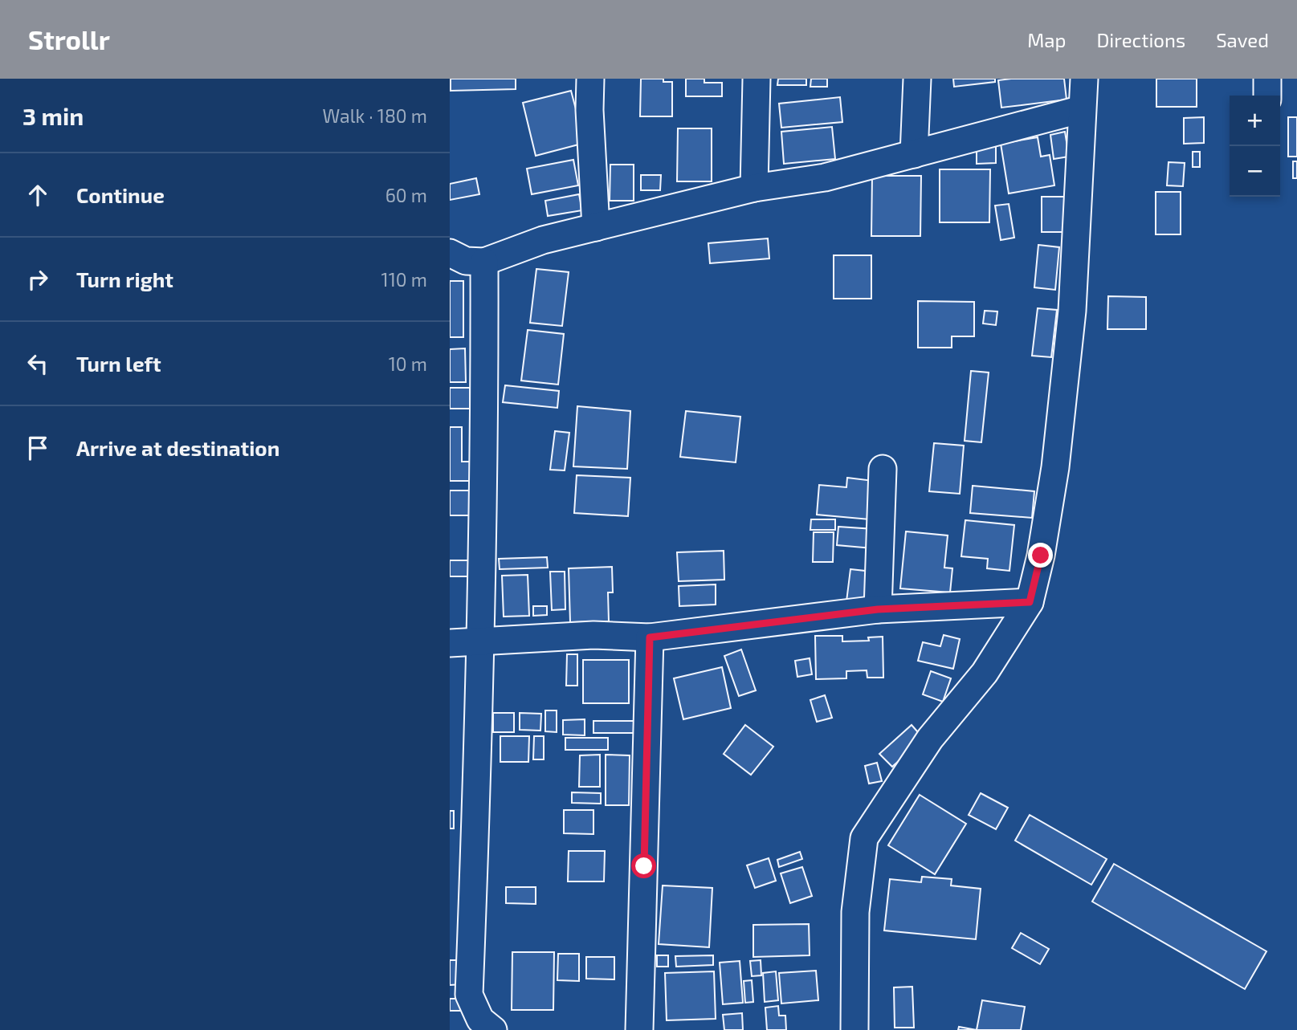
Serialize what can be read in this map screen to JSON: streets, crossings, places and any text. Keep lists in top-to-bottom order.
{
  "page": {
    "header": "Strollr",
    "nav": ["Map", "Directions", "Saved"],
    "heading": ["3 min", "Walk · 180 m"],
    "map_buttons": ["+", "−"],
    "list": [
      ["Continue", "60 m"],
      ["Turn right", "110 m"],
      ["Turn left", "10 m"],
      "Arrive at destination"
    ]
  }
}
